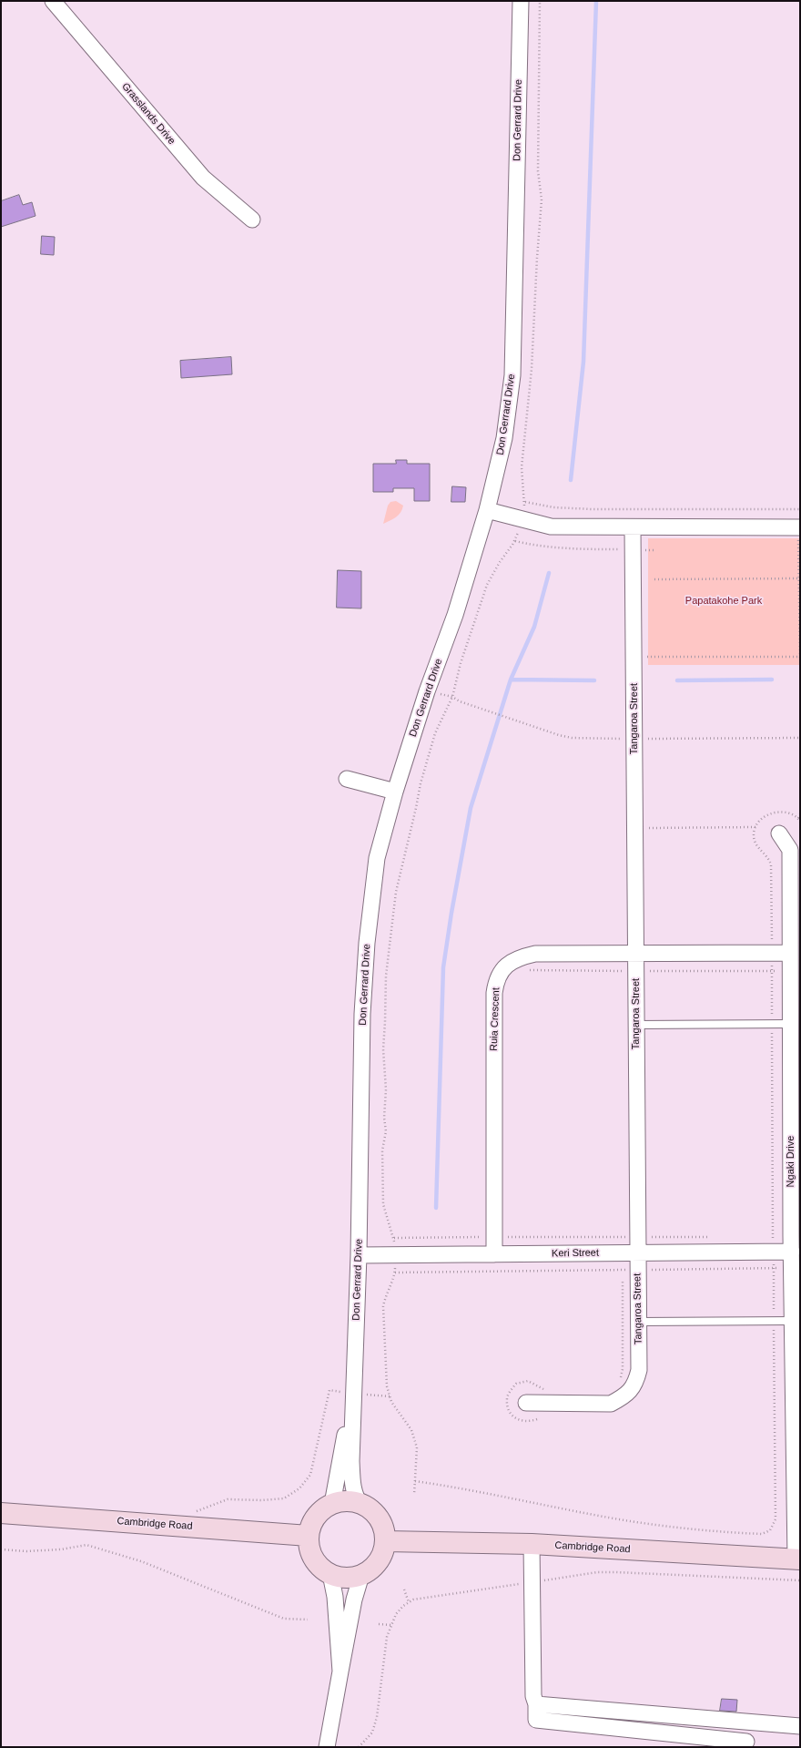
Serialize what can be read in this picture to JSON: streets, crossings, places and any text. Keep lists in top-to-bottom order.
{
  "streets": {
    "main road": ["Cambridge Road"],
    "street": [
      "Grasslands Drive",
      "Don Gerrard Drive",
      "Tangaroa Street",
      "Ruia Crescent",
      "Ngaki Drive",
      "Keri Street"
    ]
  },
  "crossings": [
    ["Don Gerrard Drive", "Keri Street"],
    ["Don Gerrard Drive", "Cambridge Road"],
    ["Tangaroa Street", "Ruia Crescent"],
    ["Tangaroa Street", "Keri Street"],
    ["Ruia Crescent", "Ngaki Drive"],
    ["Ruia Crescent", "Keri Street"],
    ["Ngaki Drive", "Keri Street"],
    ["Ngaki Drive", "Cambridge Road"]
  ],
  "parks": ["Papatakohe Park"]
}
